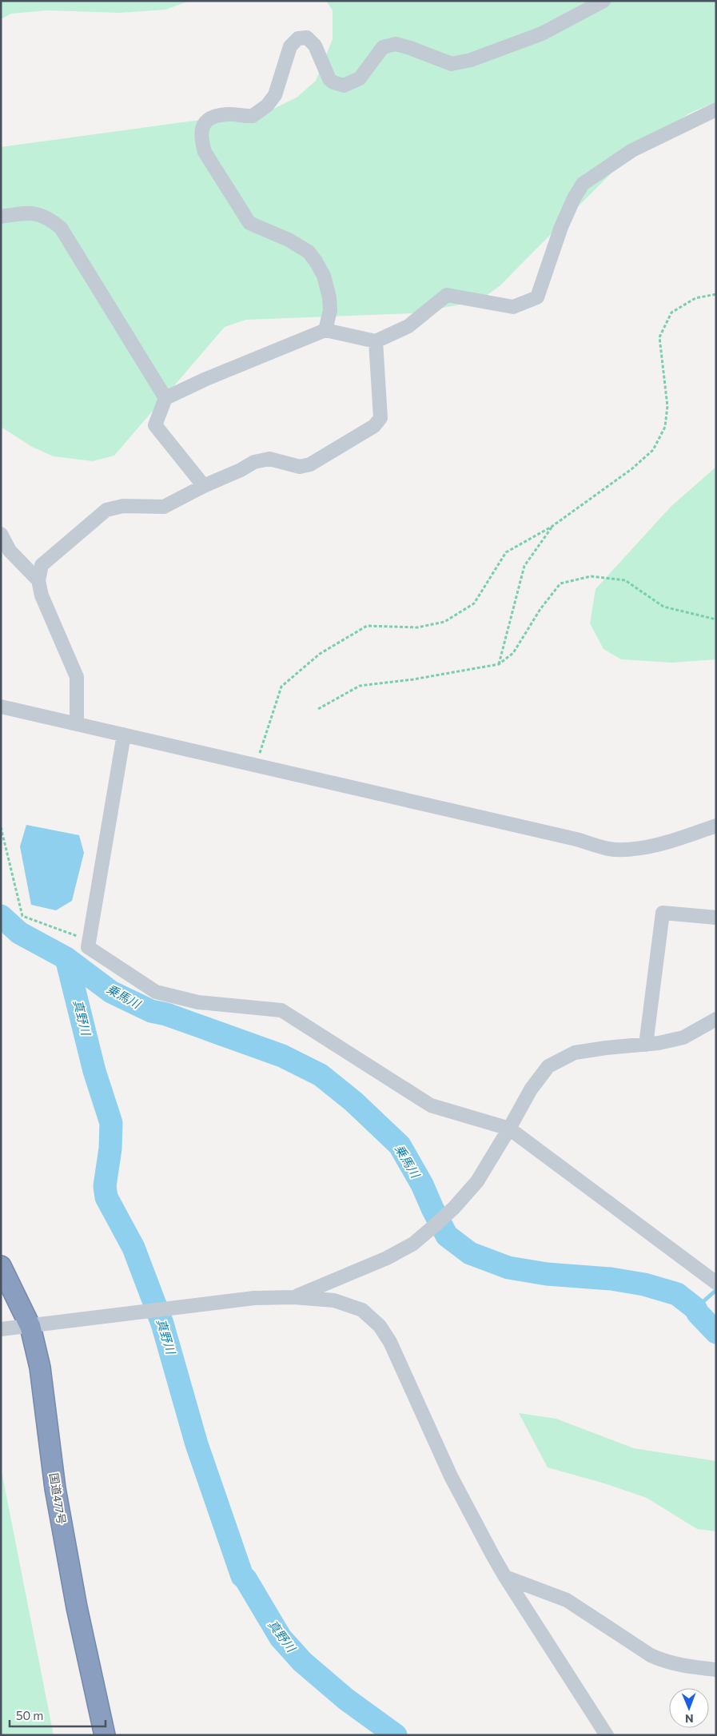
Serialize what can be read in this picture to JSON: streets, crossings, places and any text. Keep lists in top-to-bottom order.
{
  "streets": {
    "highway": ["国道477号"]
  },
  "water": ["乗馬川", "真野川"],
  "scale_bar": "50 m",
  "north": "bottom"
}
